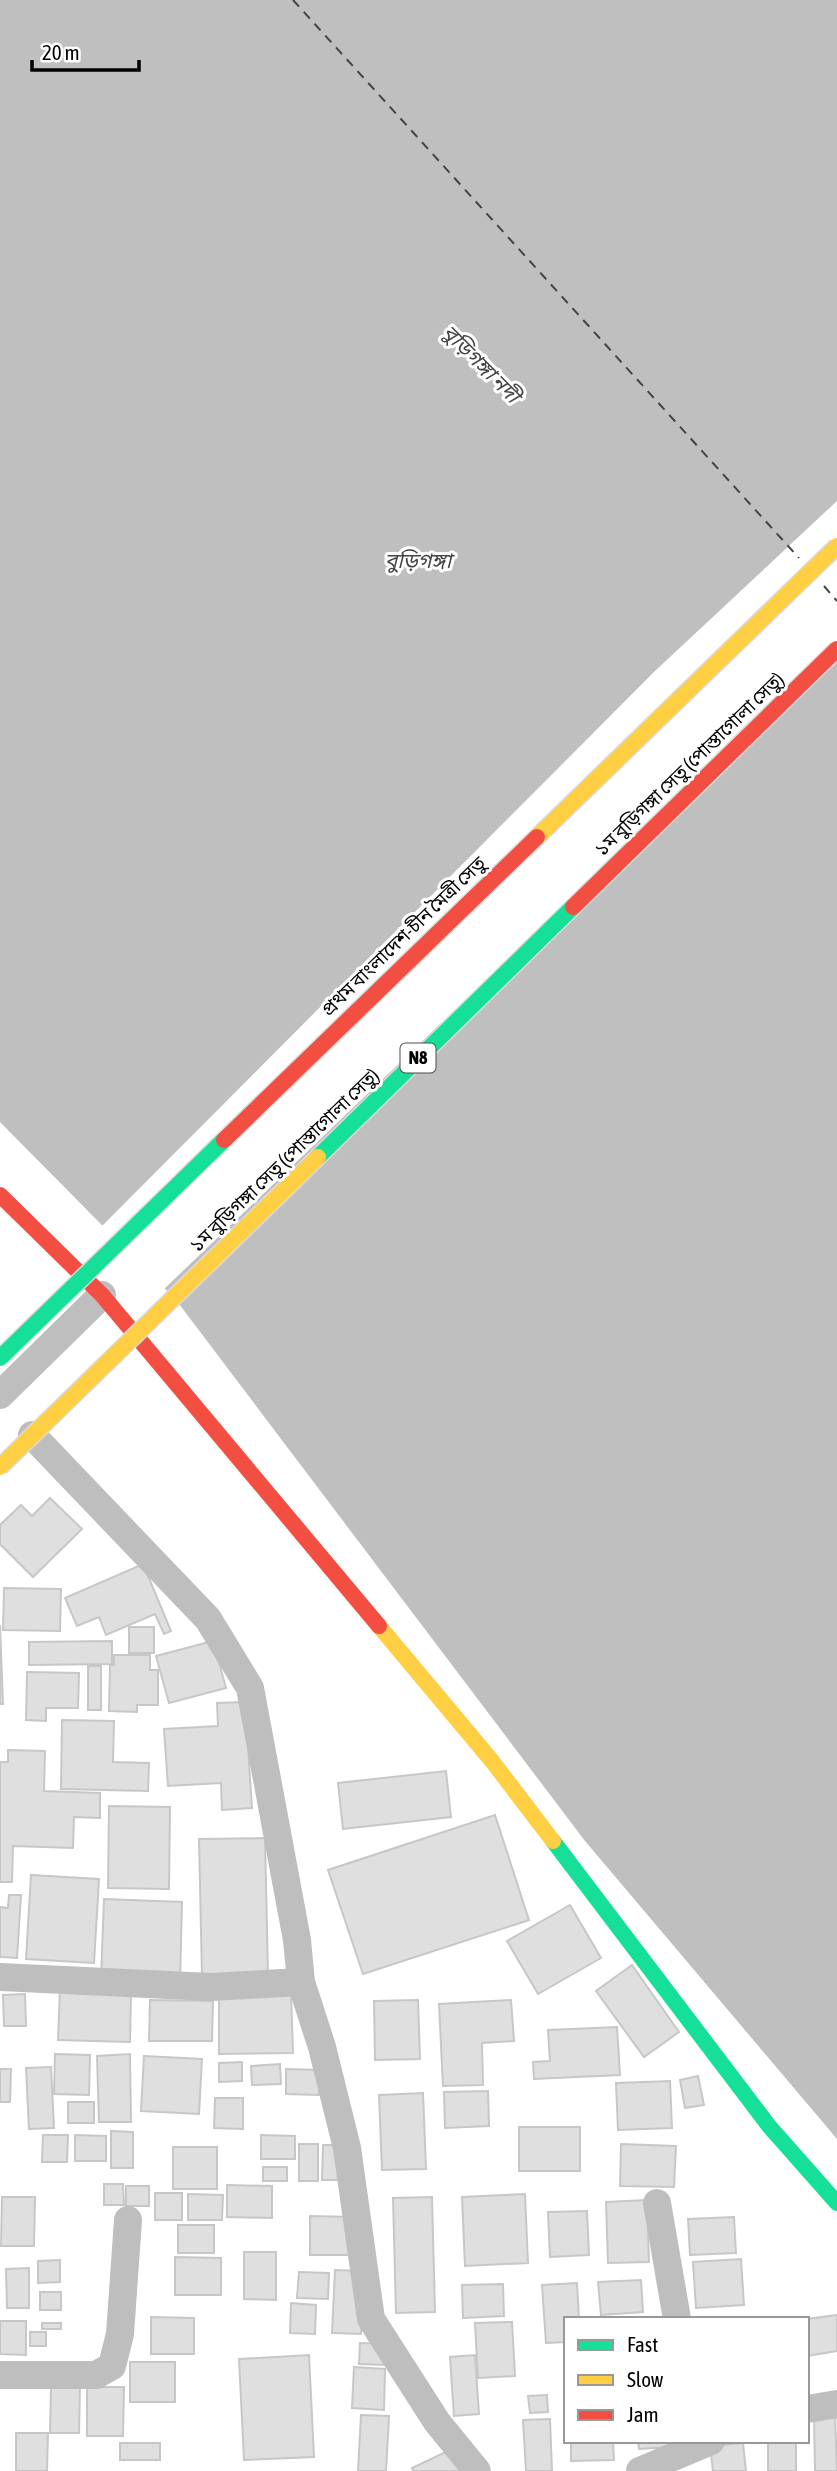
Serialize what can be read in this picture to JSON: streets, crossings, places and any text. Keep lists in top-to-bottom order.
{
  "streets": {
    "main road": ["১ম বুড়িগঙ্গা সেতু (পোস্তাগোলা সেতু)", "প্রথম বাংলাদেশ-চীন মৈত্রী সেতু", "N8"]
  },
  "water": ["বুড়িগঙ্গা নদী", "বুড়িগঙ্গা"],
  "legend": ["Fast", "Slow", "Jam"],
  "scale_bar": "20 m"
}
